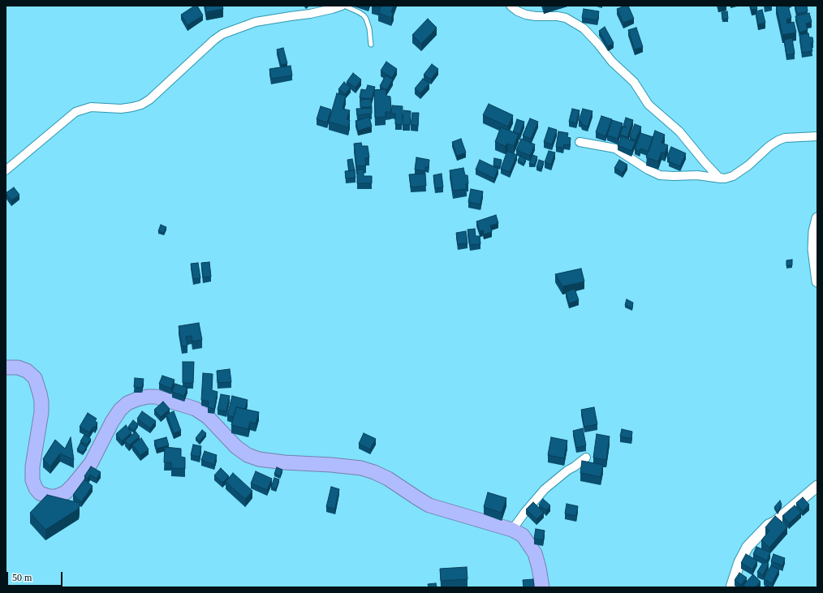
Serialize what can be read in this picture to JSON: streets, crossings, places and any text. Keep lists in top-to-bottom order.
{
  "scale_bar": "50 m"
}
